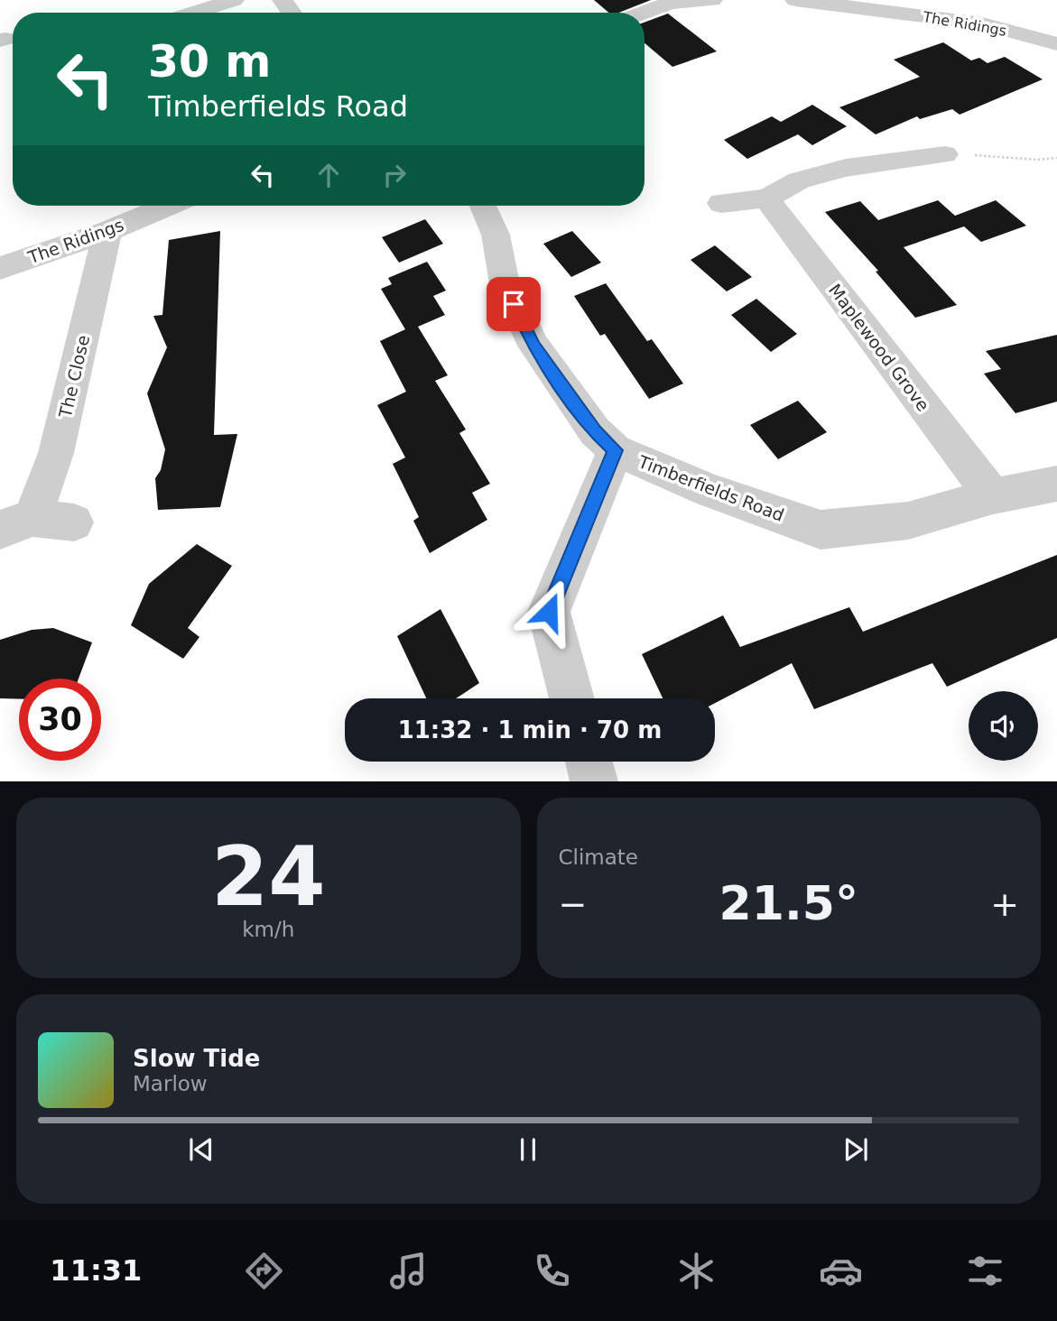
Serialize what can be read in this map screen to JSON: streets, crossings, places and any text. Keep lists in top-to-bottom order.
{
  "streets": {
    "street": [
      "The Ridings",
      "Maplewood Grove",
      "The Close",
      "Timberfields Road"
    ]
  },
  "crossings": [
    ["The Ridings", "The Close"],
    ["Maplewood Grove", "Timberfields Road"]
  ],
  "page": {
    "turn": ["30 m", "Timberfields Road"],
    "limit": "30",
    "trip": "11:32 · 1 min · 70 m",
    "tile": [
      ["24", "km/h"],
      "Climate"
    ],
    "heat": ["−", "21.5°", "+"],
    "song": ["Slow Tide", "Marlow"],
    "tabs": "11:31"
  }
}
